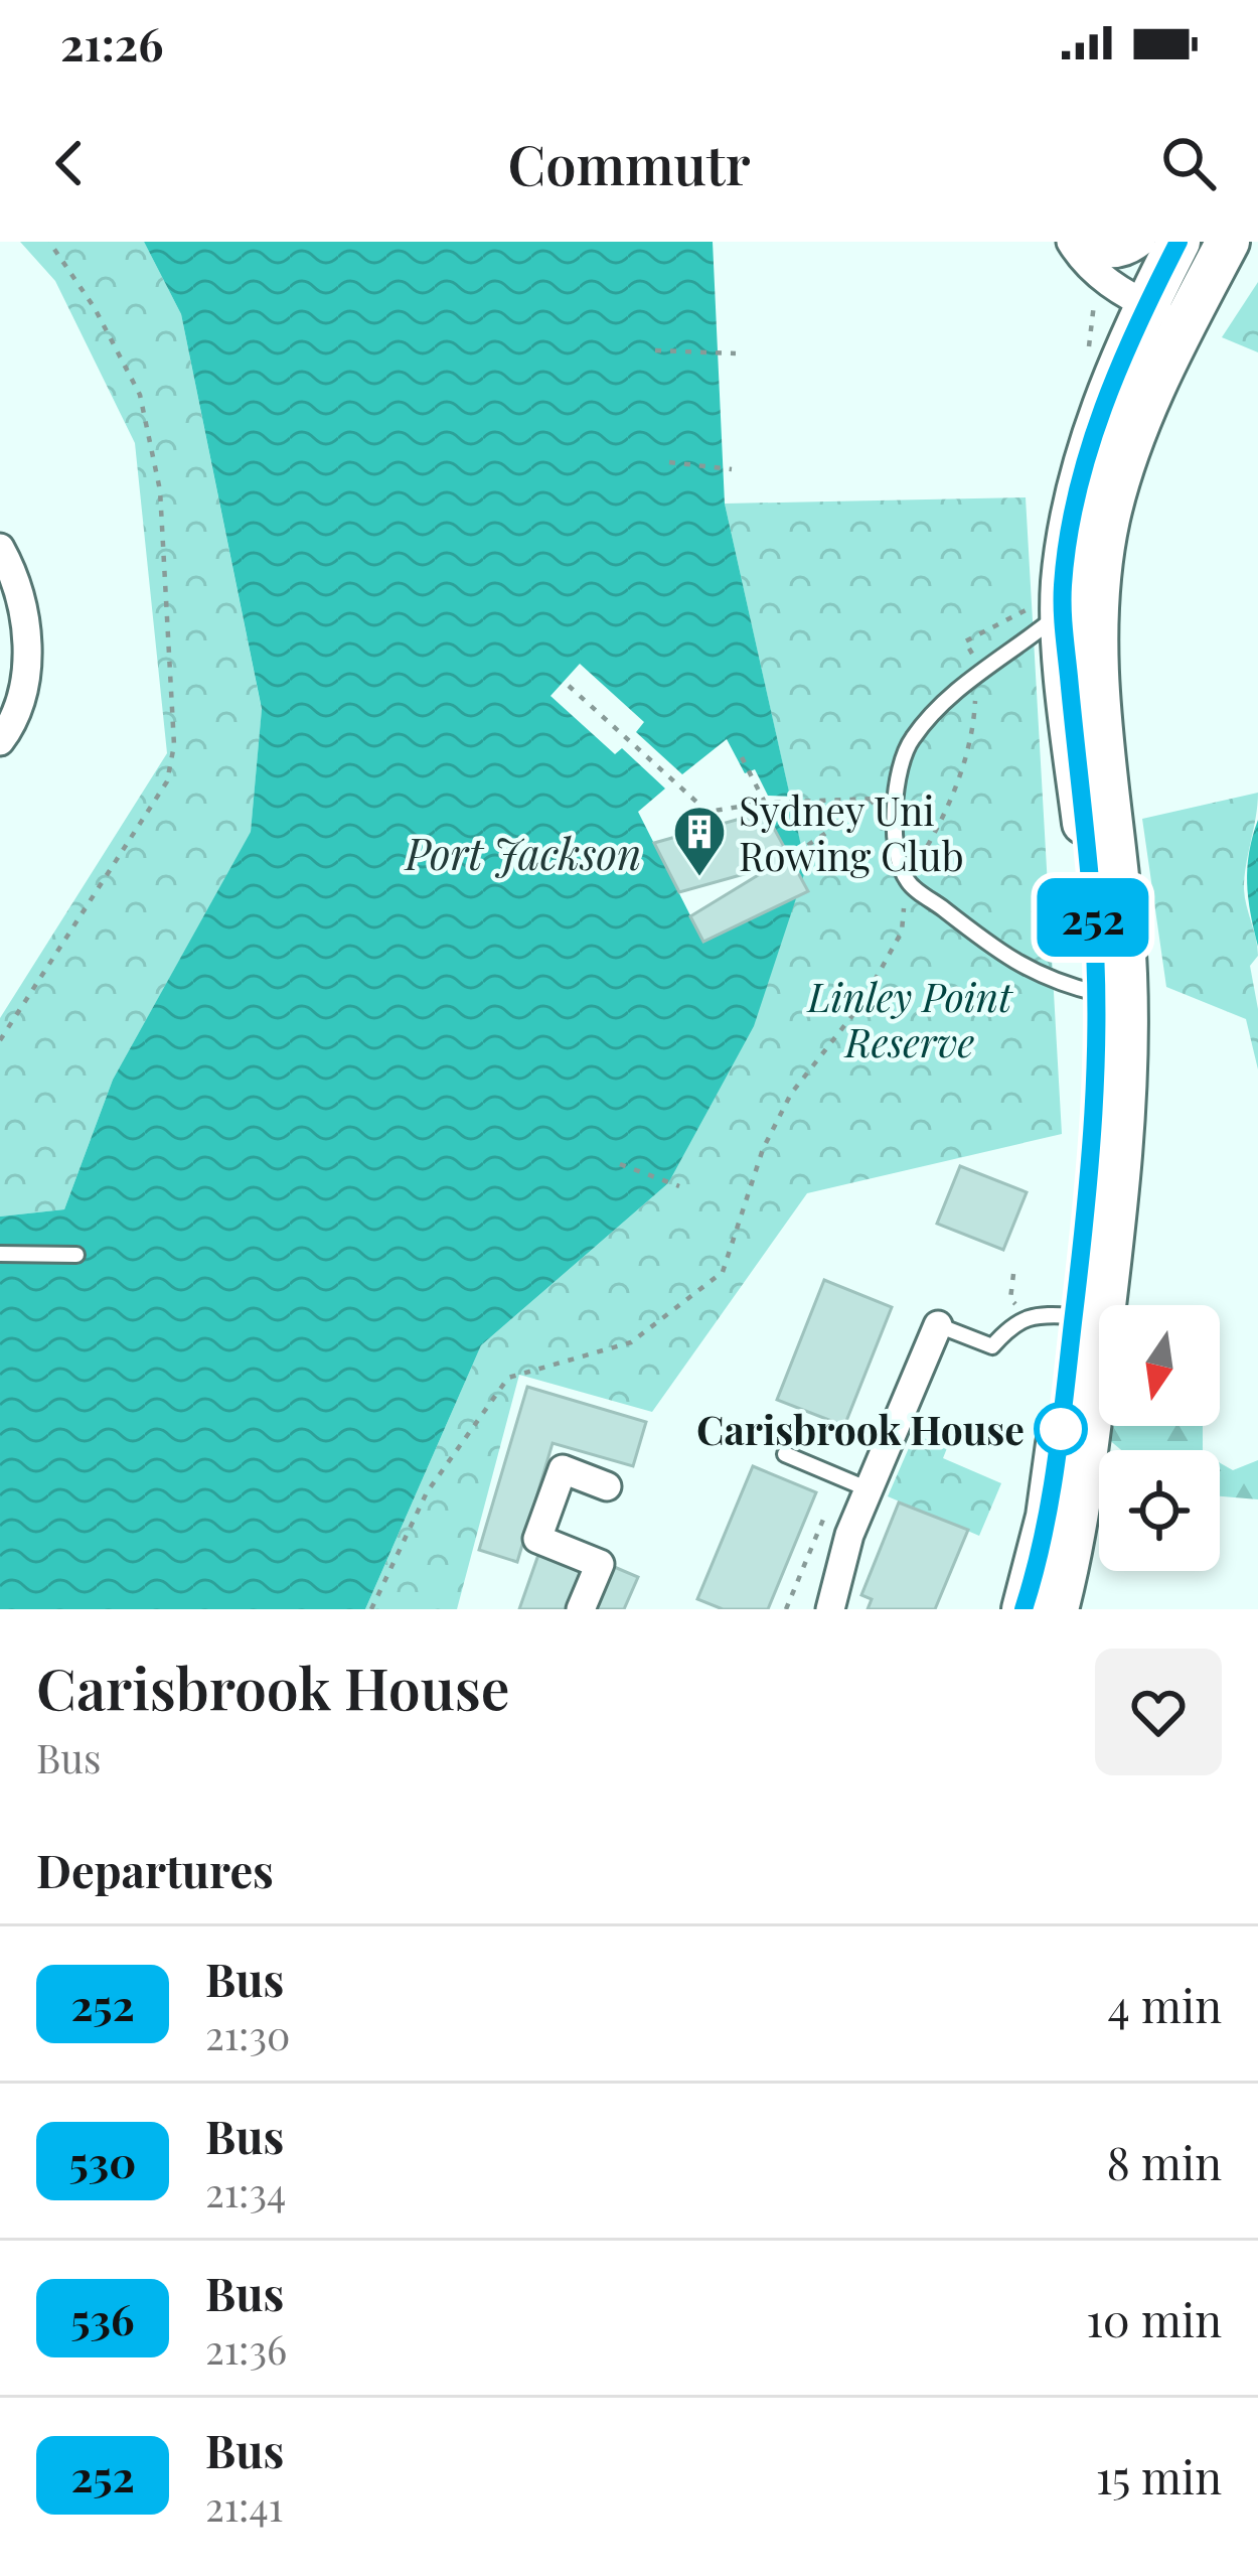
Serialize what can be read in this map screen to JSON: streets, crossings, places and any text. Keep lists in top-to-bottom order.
{
  "water": ["Port Jackson"],
  "parks": ["Linley Point Reserve"],
  "places": {
    "building": ["Sydney Uni Rowing Club"],
    "other": ["Carisbrook House"]
  },
  "lines": ["bus line 252"],
  "north": "bottom",
  "page": {
    "status": "21:26",
    "header": "Commutr",
    "on_map": "252",
    "heading": [
      ["Carisbrook House", "Bus"],
      "Departures"
    ],
    "list": [
      {
        "mark": "252",
        "name": "Bus",
        "note": "21:30",
        "value": "4 min"
      },
      {
        "mark": "530",
        "name": "Bus",
        "note": "21:34",
        "value": "8 min"
      },
      {
        "mark": "536",
        "name": "Bus",
        "note": "21:36",
        "value": "10 min"
      },
      {
        "mark": "252",
        "name": "Bus",
        "note": "21:41",
        "value": "15 min"
      }
    ]
  }
}
